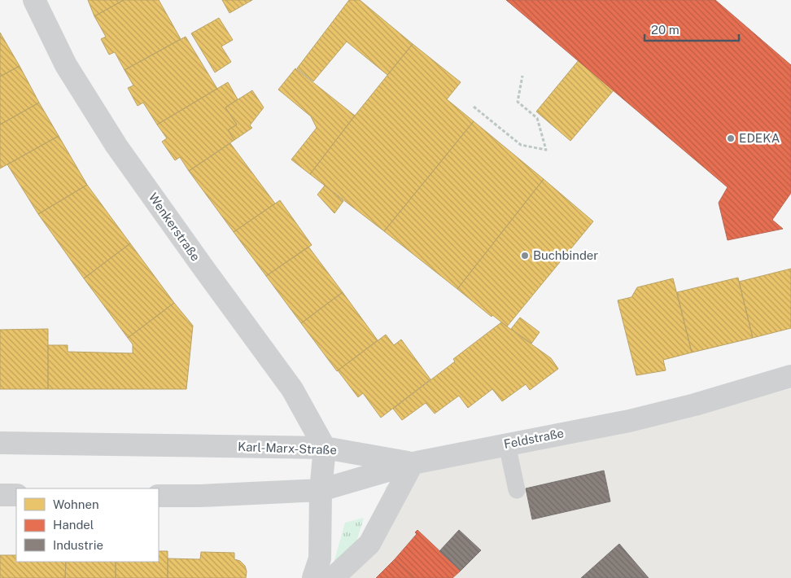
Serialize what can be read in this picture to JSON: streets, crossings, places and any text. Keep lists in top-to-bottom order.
{
  "streets": {
    "street": ["Wenkerstraße", "Feldstraße", "Karl-Marx-Straße"]
  },
  "crossings": [
    ["Wenkerstraße", "Karl-Marx-Straße"],
    ["Feldstraße", "Karl-Marx-Straße"]
  ],
  "places": ["EDEKA", "Buchbinder"],
  "legend": ["Wohnen", "Handel", "Industrie"],
  "scale_bar": "20 m"
}
